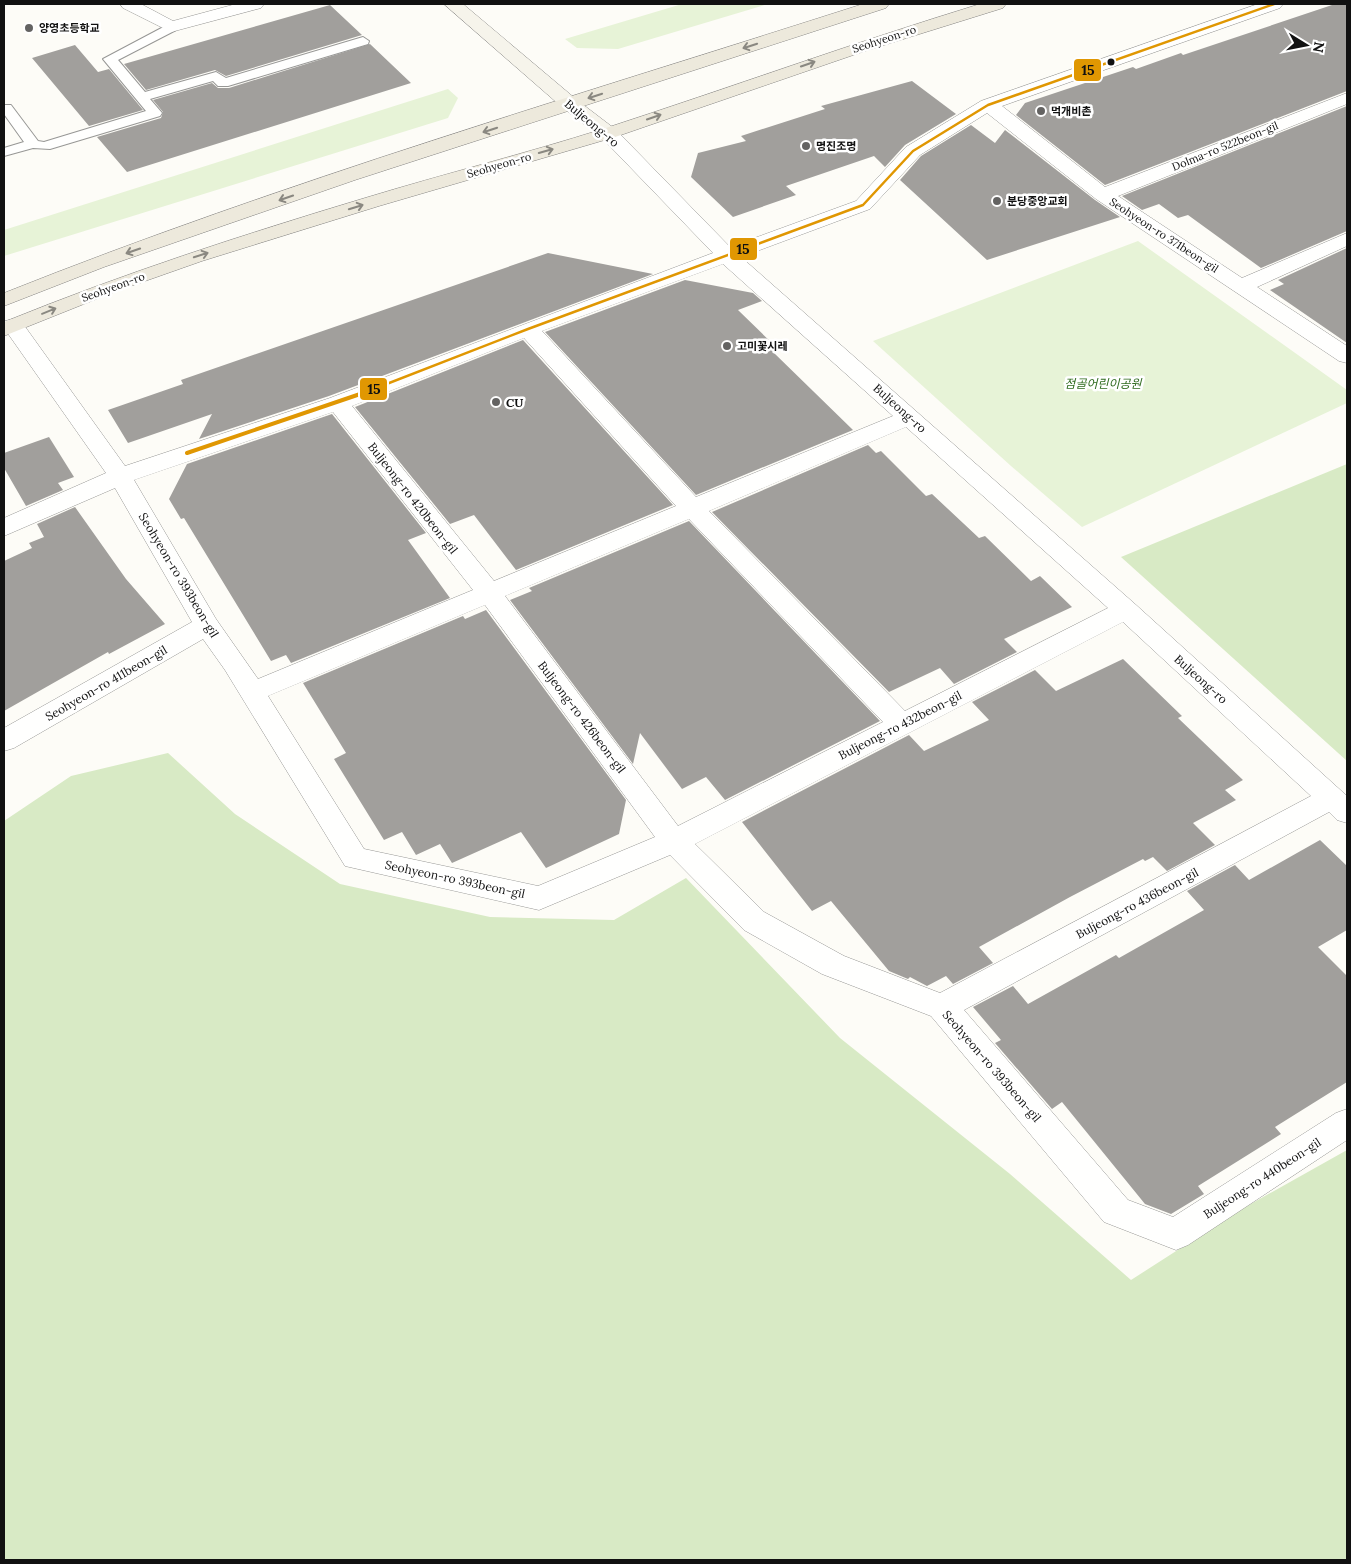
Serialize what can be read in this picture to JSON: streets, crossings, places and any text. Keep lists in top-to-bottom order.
{
  "streets": {
    "main road": ["Seohyeon-ro", "Buljeong-ro"],
    "street": [
      "Dolma-ro 522beon-gil",
      "Seohyeon-ro 371beon-gil",
      "Buljeong-ro 420beon-gil",
      "Seohyeon-ro 393beon-gil",
      "Seohyeon-ro 411beon-gil",
      "Buljeong-ro 426beon-gil",
      "Buljeong-ro 432beon-gil",
      "Buljeong-ro 436beon-gil",
      "Buljeong-ro 440beon-gil"
    ]
  },
  "crossings": [
    ["Seohyeon-ro", "Buljeong-ro"],
    ["Seohyeon-ro", "Seohyeon-ro 393beon-gil"],
    ["Buljeong-ro", "Buljeong-ro 432beon-gil"],
    ["Buljeong-ro", "Buljeong-ro 436beon-gil"],
    ["Dolma-ro 522beon-gil", "Seohyeon-ro 371beon-gil"],
    ["Buljeong-ro 420beon-gil", "Buljeong-ro 426beon-gil"],
    ["Seohyeon-ro 393beon-gil", "Seohyeon-ro 411beon-gil"],
    ["Seohyeon-ro 393beon-gil", "Buljeong-ro 426beon-gil"],
    ["Seohyeon-ro 393beon-gil", "Buljeong-ro 432beon-gil"],
    ["Seohyeon-ro 393beon-gil", "Buljeong-ro 436beon-gil"],
    ["Seohyeon-ro 393beon-gil", "Buljeong-ro 440beon-gil"],
    ["Buljeong-ro 426beon-gil", "Buljeong-ro 432beon-gil"]
  ],
  "parks": ["점골어린이공원"],
  "places": [
    "양영초등학교",
    "먹개비촌",
    "명진조명",
    "분당중앙교회",
    "고미꽃시레",
    "CU"
  ],
  "lines": ["transit line 15"],
  "north": "right"
}
